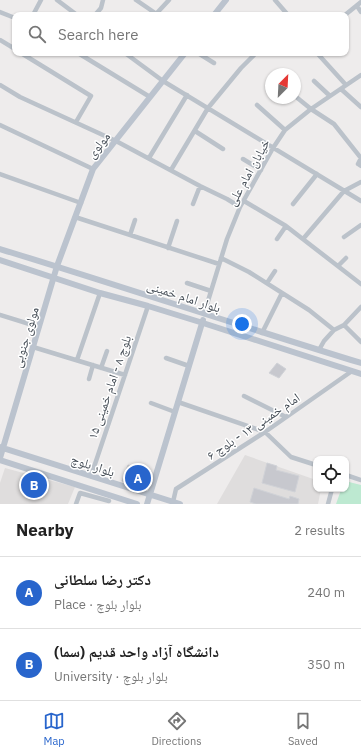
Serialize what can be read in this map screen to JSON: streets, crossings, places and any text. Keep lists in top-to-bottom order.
{
  "streets": {
    "main road": [
      "مولوی",
      "بلوار امام خمینی",
      "مولوی جنوبی",
      "بلوار بلوچ"
    ],
    "street": ["خیابان امام علی", "بلوچ ۸ - امام خمینی ۱۵", "امام خمینی ۱۳ - بلوچ ۶"]
  },
  "crossings": [
    ["مولوی", "بلوار امام خمینی"],
    ["مولوی", "مولوی جنوبی"],
    ["خیابان امام علی", "بلوار امام خمینی"],
    ["بلوار امام خمینی", "مولوی جنوبی"],
    ["بلوار امام خمینی", "بلوچ ۸ - امام خمینی ۱۵"],
    ["بلوار امام خمینی", "امام خمینی ۱۳ - بلوچ ۶"],
    ["مولوی جنوبی", "بلوار بلوچ"],
    ["بلوچ ۸ - امام خمینی ۱۵", "بلوار بلوچ"],
    ["امام خمینی ۱۳ - بلوچ ۶", "بلوار بلوچ"]
  ],
  "north": "top right",
  "page": {
    "search": "Search here",
    "pins": ["A", "B"],
    "heading": ["Nearby", "2 results"],
    "list": [
      {
        "mark": "A",
        "name": "دکتر رضا سلطانی",
        "note": "Place · بلوار بلوچ",
        "value": "240 m"
      },
      {
        "mark": "B",
        "name": "دانشگاه آزاد واحد قدیم (سما)",
        "note": "University · بلوار بلوچ",
        "value": "350 m"
      }
    ],
    "nav": ["Map", "Directions", "Saved"]
  }
}
